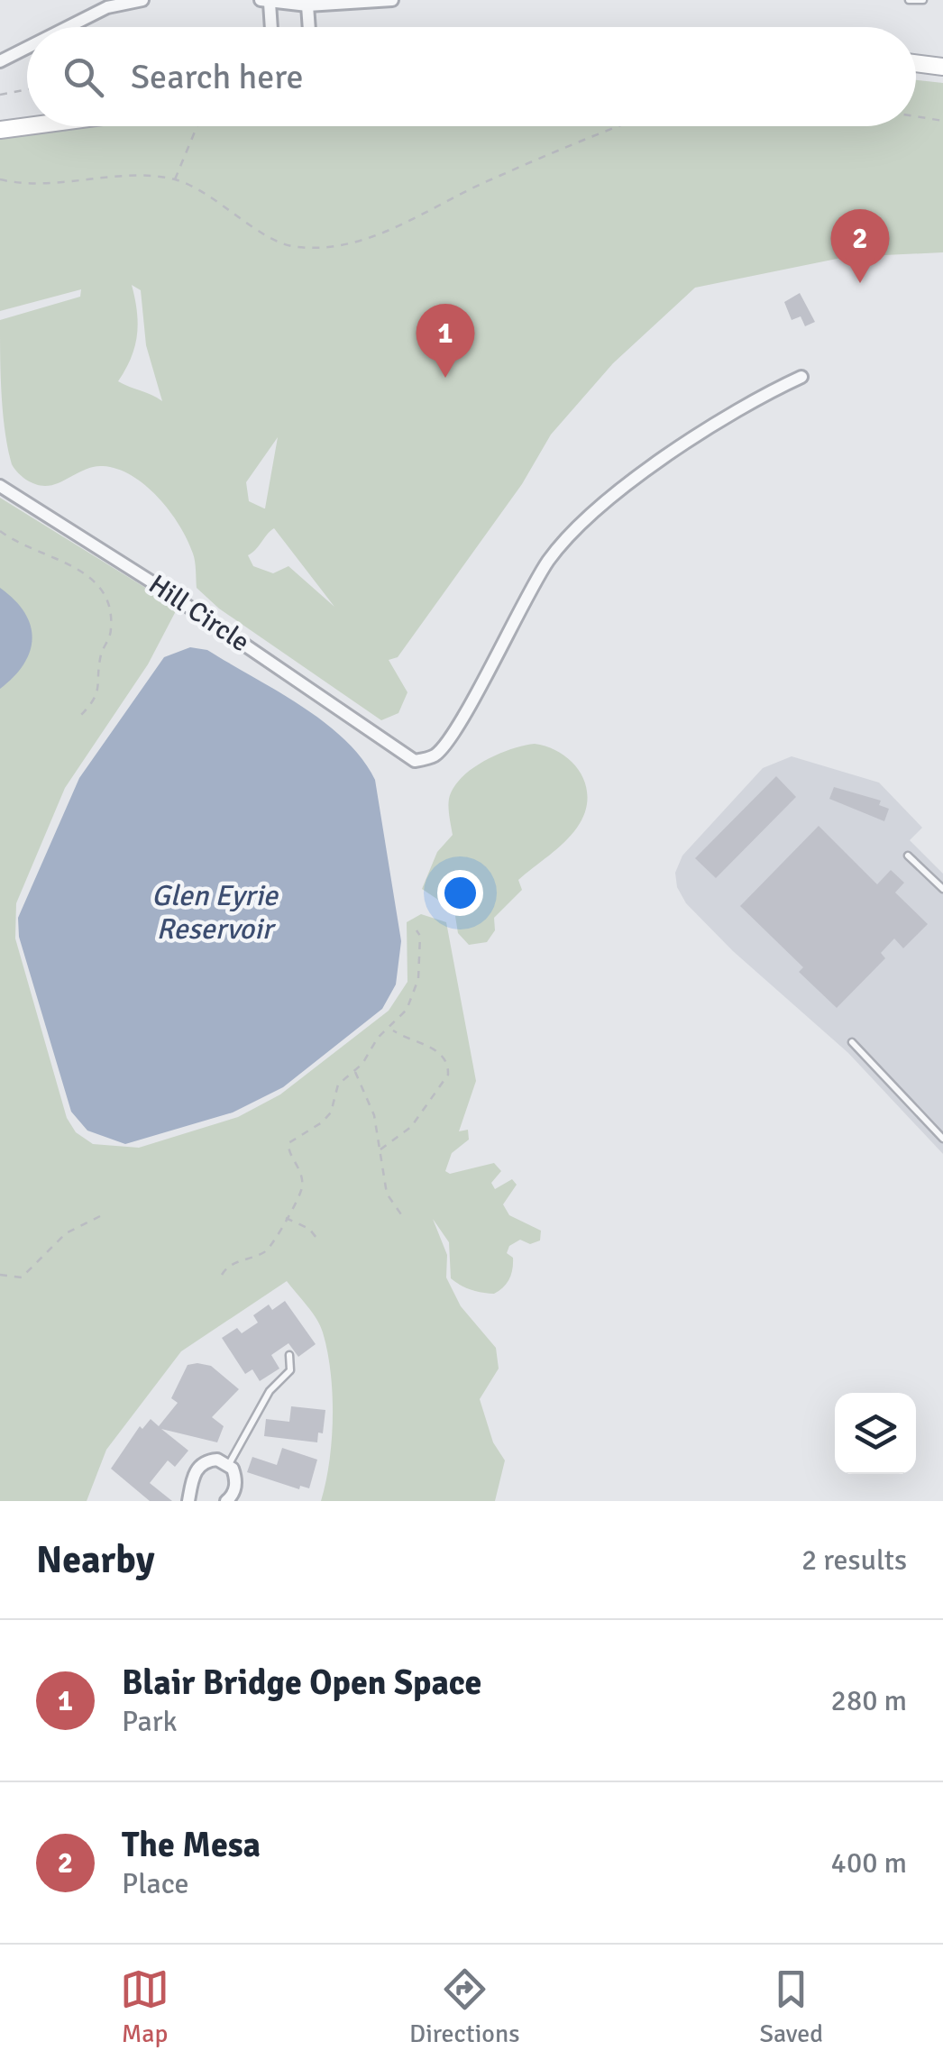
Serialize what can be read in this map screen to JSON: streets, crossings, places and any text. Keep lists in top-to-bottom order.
{
  "streets": {
    "street": ["Hill Circle"]
  },
  "water": ["Glen Eyrie Reservoir"],
  "page": {
    "search": "Search here",
    "pins": ["2", "1"],
    "heading": ["Nearby", "2 results"],
    "list": [
      {
        "mark": "1",
        "name": "Blair Bridge Open Space",
        "note": "Park",
        "value": "280 m"
      },
      {
        "mark": "2",
        "name": "The Mesa",
        "note": "Place",
        "value": "400 m"
      }
    ],
    "nav": ["Map", "Directions", "Saved"]
  }
}
